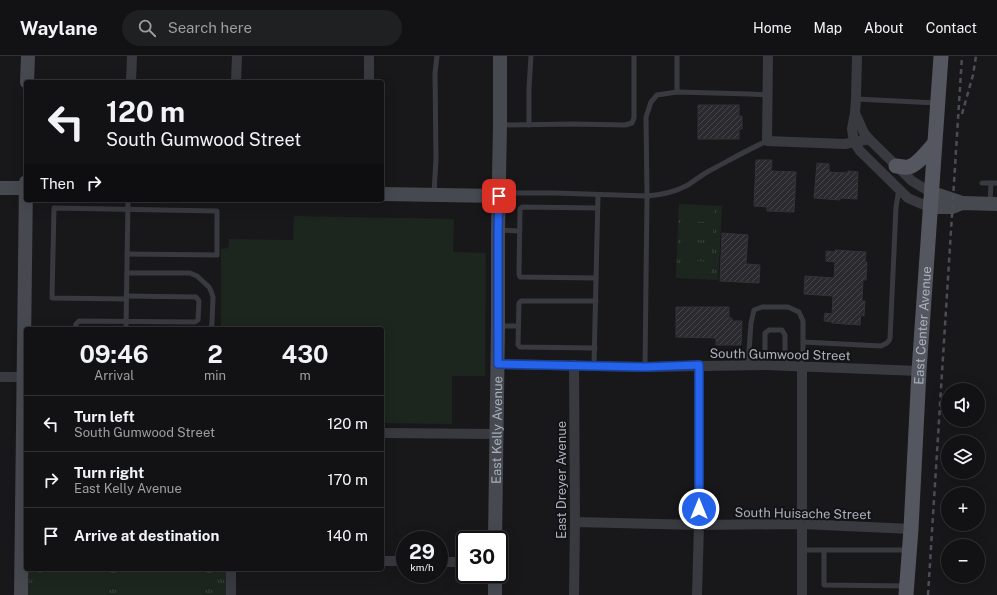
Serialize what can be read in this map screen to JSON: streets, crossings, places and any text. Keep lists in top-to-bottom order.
{
  "streets": {
    "main road": ["East Center Avenue"],
    "street": [
      "South Gumwood Street",
      "East Kelly Avenue",
      "East Dreyer Avenue",
      "South Huisache Street"
    ]
  },
  "crossings": [
    ["East Center Avenue", "South Gumwood Street"],
    ["East Center Avenue", "South Huisache Street"],
    ["South Gumwood Street", "East Kelly Avenue"],
    ["South Gumwood Street", "East Dreyer Avenue"],
    ["East Dreyer Avenue", "South Huisache Street"]
  ],
  "page": {
    "header": "Waylane",
    "search": "Search here",
    "nav": [
      "Home",
      "Map",
      "About",
      "Contact"
    ],
    "turn": ["120 m", "South Gumwood Street"],
    "then": "Then",
    "eta": [
      "09:46",
      "Arrival",
      "2",
      "min",
      "430",
      "m"
    ],
    "map_buttons": ["+", "−"],
    "list": [
      {
        "name": "Turn left",
        "note": "South Gumwood Street",
        "value": "120 m"
      },
      {
        "name": "Turn right",
        "note": "East Kelly Avenue",
        "value": "170 m"
      },
      {
        "name": "Arrive at destination",
        "value": "140 m"
      }
    ],
    "speed": "29 km/h",
    "limit": "30"
  }
}
